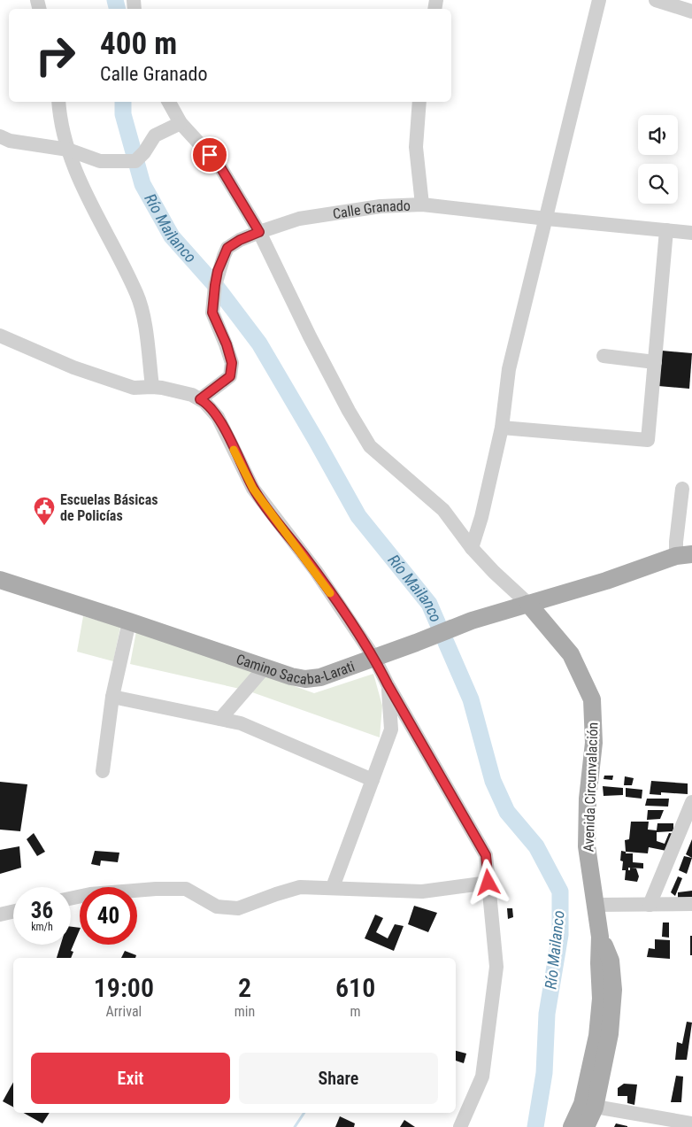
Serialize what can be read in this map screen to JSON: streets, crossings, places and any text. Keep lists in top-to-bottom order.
{
  "streets": {
    "main road": ["Camino Sacaba-Larati", "Avenida Circunvalación"],
    "street": ["Calle Granado"]
  },
  "crossings": [
    ["Camino Sacaba-Larati", "Avenida Circunvalación"]
  ],
  "water": ["Río Mailanco"],
  "places": {
    "public building": ["Escuelas Básicas de Policías"]
  },
  "page": {
    "turn": ["400 m", "Calle Granado"],
    "speed": "36 km/h",
    "limit": "40",
    "eta": [
      "19:00",
      "Arrival",
      "2",
      "min",
      "610",
      "m"
    ],
    "buttons": ["Exit", "Share"]
  }
}
